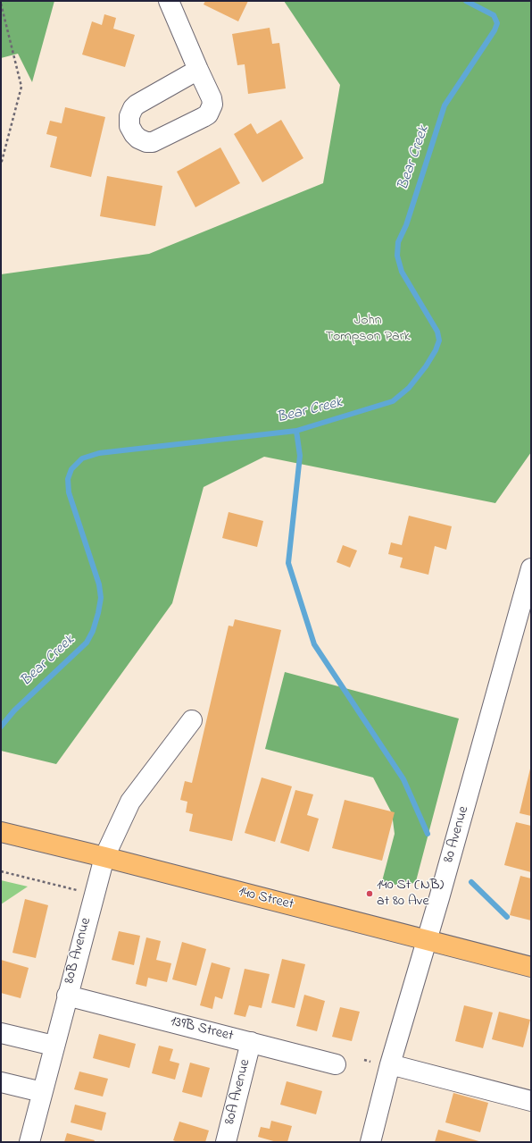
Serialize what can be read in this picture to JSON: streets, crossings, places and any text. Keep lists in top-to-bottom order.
{
  "streets": {
    "main road": ["140 Street"],
    "street": [
      "80 Avenue",
      "80B Avenue",
      "139B Street",
      "80A Avenue"
    ]
  },
  "crossings": [
    ["80 Avenue", "140 Street"],
    ["140 Street", "80B Avenue"],
    ["80B Avenue", "139B Street"],
    ["139B Street", "80A Avenue"]
  ],
  "water": ["Bear Creek"],
  "parks": ["John Tompson Park"],
  "places": ["140 St (NB) at 80 Ave"]
}
